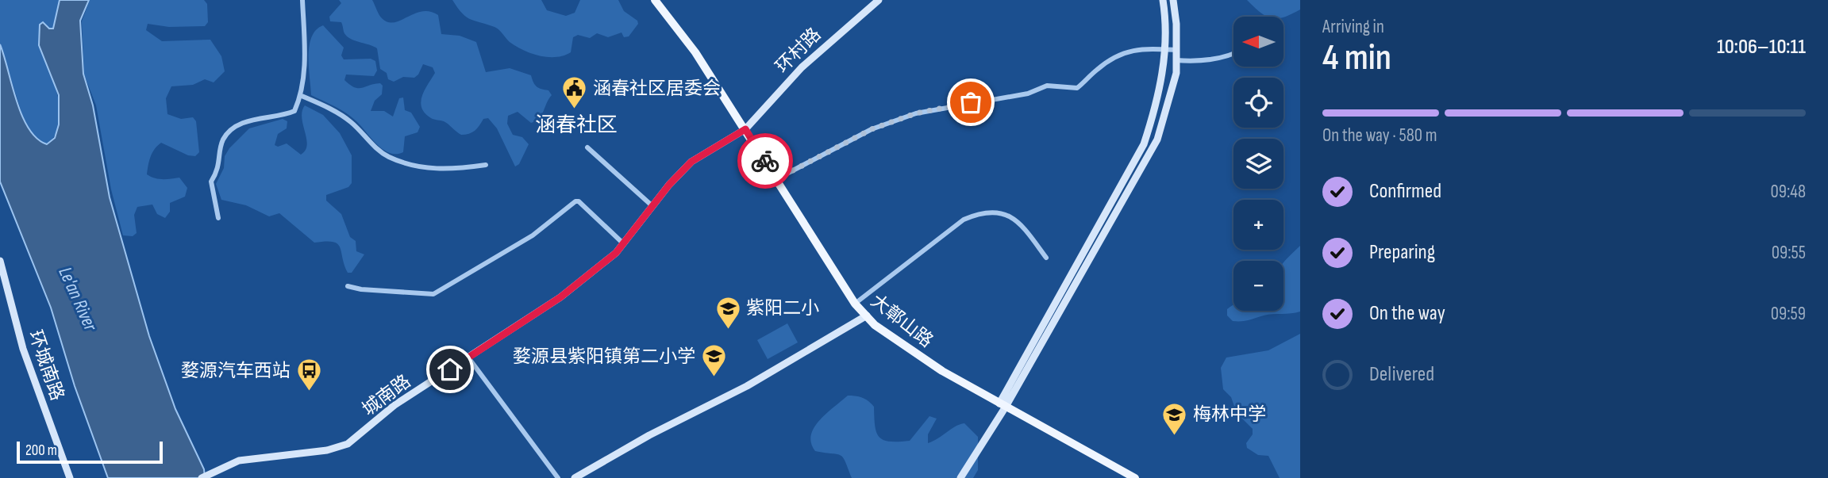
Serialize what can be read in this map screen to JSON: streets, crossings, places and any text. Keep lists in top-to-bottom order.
{
  "streets": {
    "main road": ["大鄣山路"],
    "street": ["环村路", "环城南路", "城南路"]
  },
  "crossings": [
    ["环村路", "大鄣山路"],
    ["环村路", "城南路"],
    ["大鄣山路", "城南路"]
  ],
  "districts": ["涵春社区"],
  "water": ["Le'an River"],
  "places": {
    "public building": ["涵春社区居委会"],
    "school or university": ["紫阳二小", "婺源县紫阳镇第二小学", "梅林中学"],
    "bus stop": ["婺源汽车西站"]
  },
  "scale_bar": "200 m",
  "north": "left",
  "page": {
    "heading": ["4 min", "Arriving in", "10:06–10:11"],
    "map_buttons": ["+", "−"],
    "bar": "On the way · 580 m",
    "list": [
      ["Confirmed", "09:48"],
      ["Preparing", "09:55"],
      ["On the way", "09:59"],
      "Delivered"
    ],
    "scale": "200 m"
  }
}
